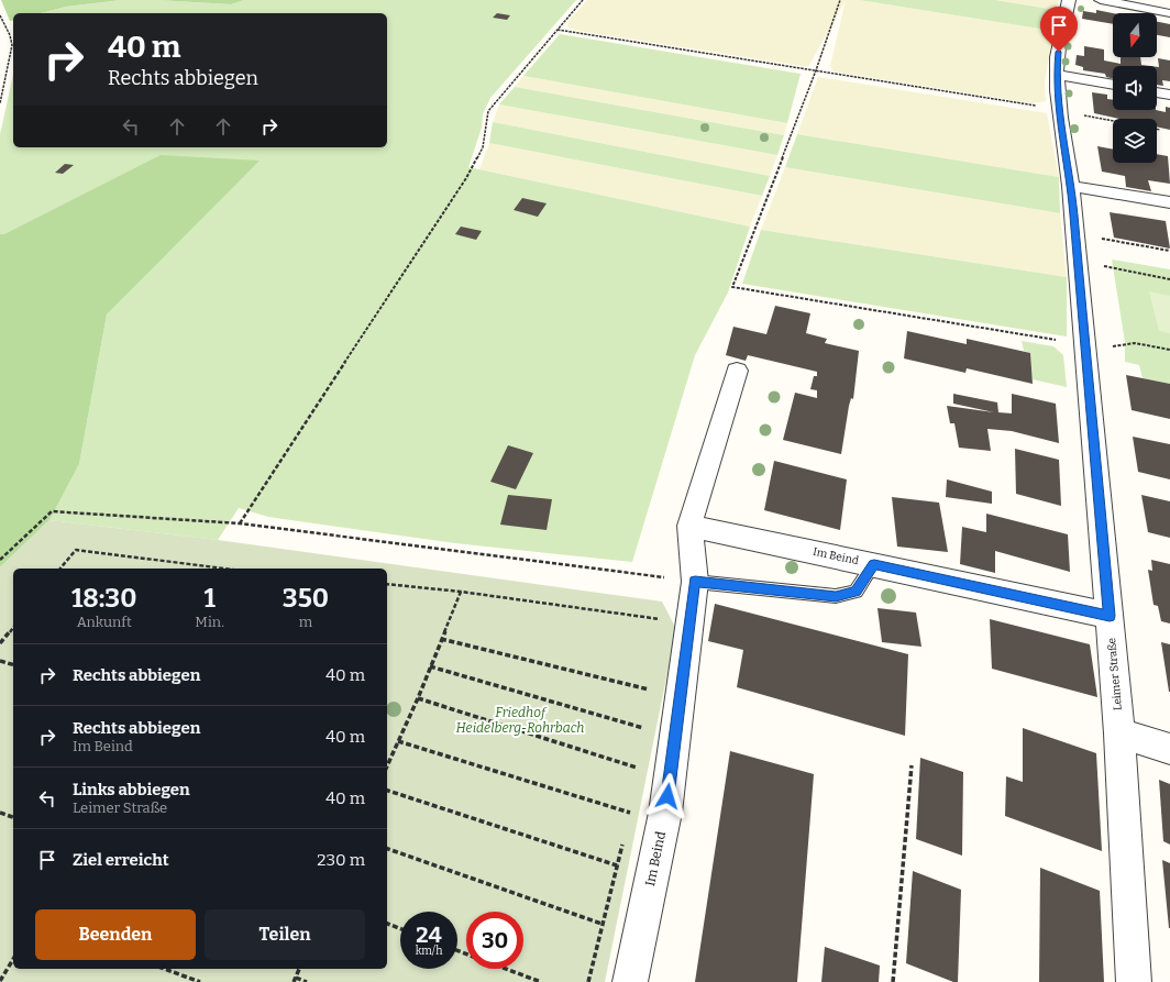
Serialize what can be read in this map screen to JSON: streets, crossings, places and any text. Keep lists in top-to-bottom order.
{
  "streets": {
    "street": ["Im Beind", "Leimer Straße"]
  },
  "crossings": [
    ["Im Beind", "Leimer Straße"]
  ],
  "parks": ["Friedhof Heidelberg-Rohrbach"],
  "north": "bottom",
  "page": {
    "turn": ["40 m", "Rechts abbiegen"],
    "eta": [
      "18:30",
      "Ankunft",
      "1",
      "Min.",
      "350",
      "m"
    ],
    "list": [
      {
        "name": "Rechts abbiegen",
        "value": "40 m"
      },
      {
        "name": "Rechts abbiegen",
        "note": "Im Beind",
        "value": "40 m"
      },
      {
        "name": "Links abbiegen",
        "note": "Leimer Straße",
        "value": "40 m"
      },
      {
        "name": "Ziel erreicht",
        "value": "230 m"
      }
    ],
    "buttons": ["Beenden", "Teilen"],
    "speed": "24 km/h",
    "limit": "30"
  }
}
